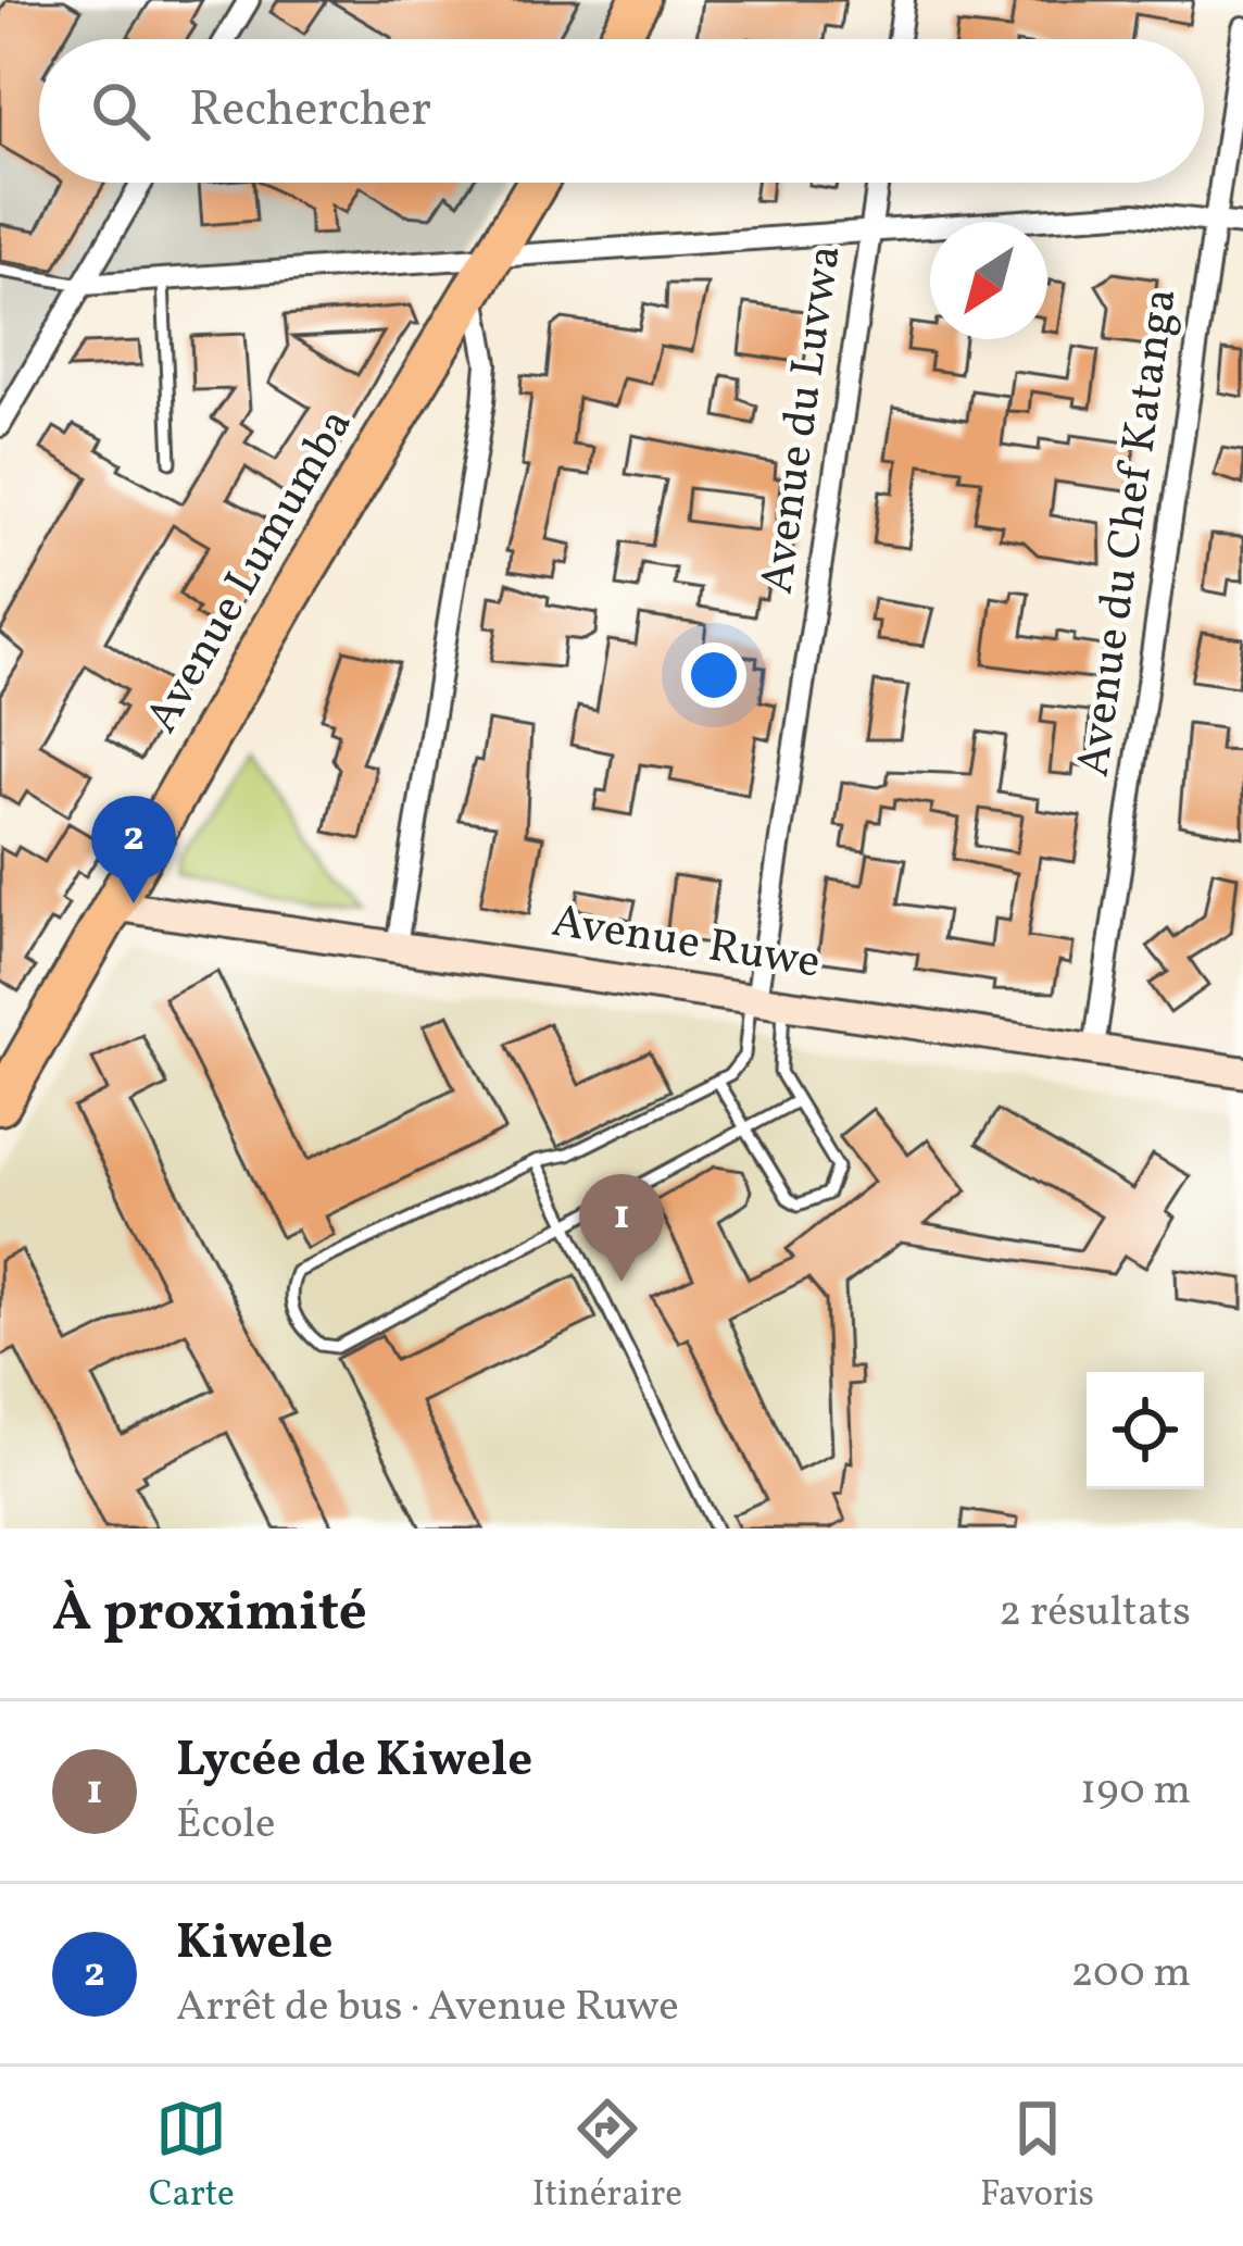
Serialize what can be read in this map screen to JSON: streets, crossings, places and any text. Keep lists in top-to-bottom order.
{
  "streets": {
    "highway": ["Avenue Lumumba"],
    "street": ["Avenue du Luvwa", "Avenue du Chef Katanga", "Avenue Ruwe"]
  },
  "crossings": [
    ["Avenue du Luvwa", "Avenue Ruwe"],
    ["Avenue du Chef Katanga", "Avenue Ruwe"],
    ["Avenue Lumumba", "Avenue Ruwe"]
  ],
  "north": "bottom left",
  "page": {
    "search": "Rechercher",
    "pins": ["2", "1"],
    "heading": ["À proximité", "2 résultats"],
    "list": [
      {
        "mark": "1",
        "name": "Lycée de Kiwele",
        "note": "École",
        "value": "190 m"
      },
      {
        "mark": "2",
        "name": "Kiwele",
        "note": "Arrêt de bus · Avenue Ruwe",
        "value": "200 m"
      }
    ],
    "nav": ["Carte", "Itinéraire", "Favoris"]
  }
}
